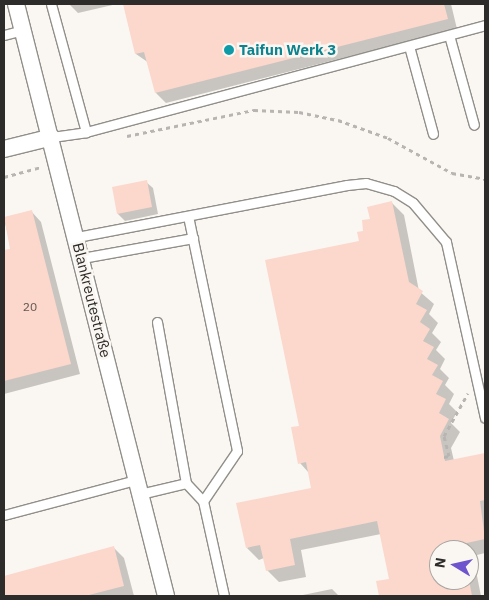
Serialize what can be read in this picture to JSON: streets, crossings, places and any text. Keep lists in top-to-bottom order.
{
  "streets": {
    "street": ["Blankreutestraße"]
  },
  "places": ["Taifun Werk 3"],
  "house_numbers": ["20"],
  "north": "left"
}
